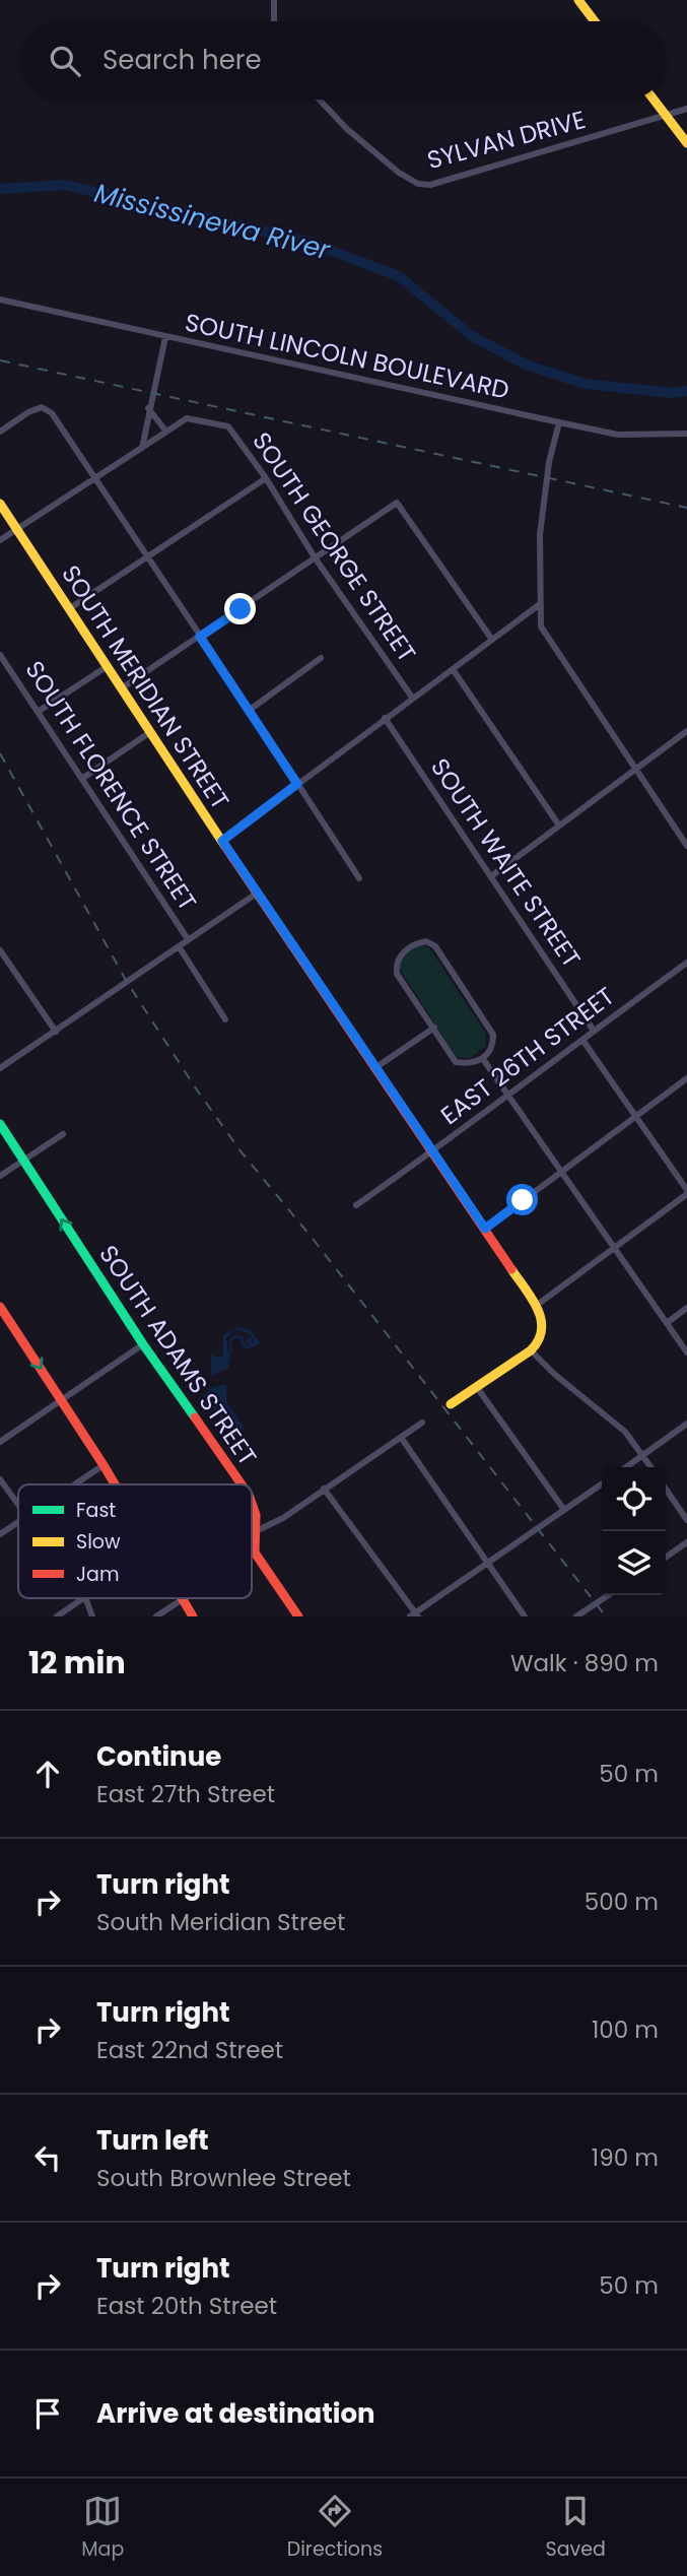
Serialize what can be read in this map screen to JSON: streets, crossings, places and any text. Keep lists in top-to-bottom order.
{
  "streets": {
    "street": [
      "SYLVAN DRIVE",
      "SOUTH LINCOLN BOULEVARD",
      "SOUTH GEORGE STREET",
      "SOUTH MERIDIAN STREET",
      "SOUTH FLORENCE STREET",
      "SOUTH WAITE STREET",
      "EAST 26TH STREET",
      "SOUTH ADAMS STREET"
    ]
  },
  "crossings": [
    ["SOUTH GEORGE STREET", "SOUTH MERIDIAN STREET"],
    ["SOUTH MERIDIAN STREET", "EAST 26TH STREET"],
    ["SOUTH WAITE STREET", "EAST 26TH STREET"]
  ],
  "one_way": ["SOUTH ADAMS STREET"],
  "water": ["Mississinewa River"],
  "legend": ["Fast", "Slow", "Jam"],
  "page": {
    "search": "Search here",
    "heading": ["12 min", "Walk · 890 m"],
    "list": [
      ["Continue", "East 27th Street", "50 m"],
      ["Turn right", "South Meridian Street", "500 m"],
      ["Turn right", "East 22nd Street", "100 m"],
      ["Turn left", "South Brownlee Street", "190 m"],
      ["Turn right", "East 20th Street", "50 m"],
      "Arrive at destination"
    ],
    "nav": ["Map", "Directions", "Saved"]
  }
}
